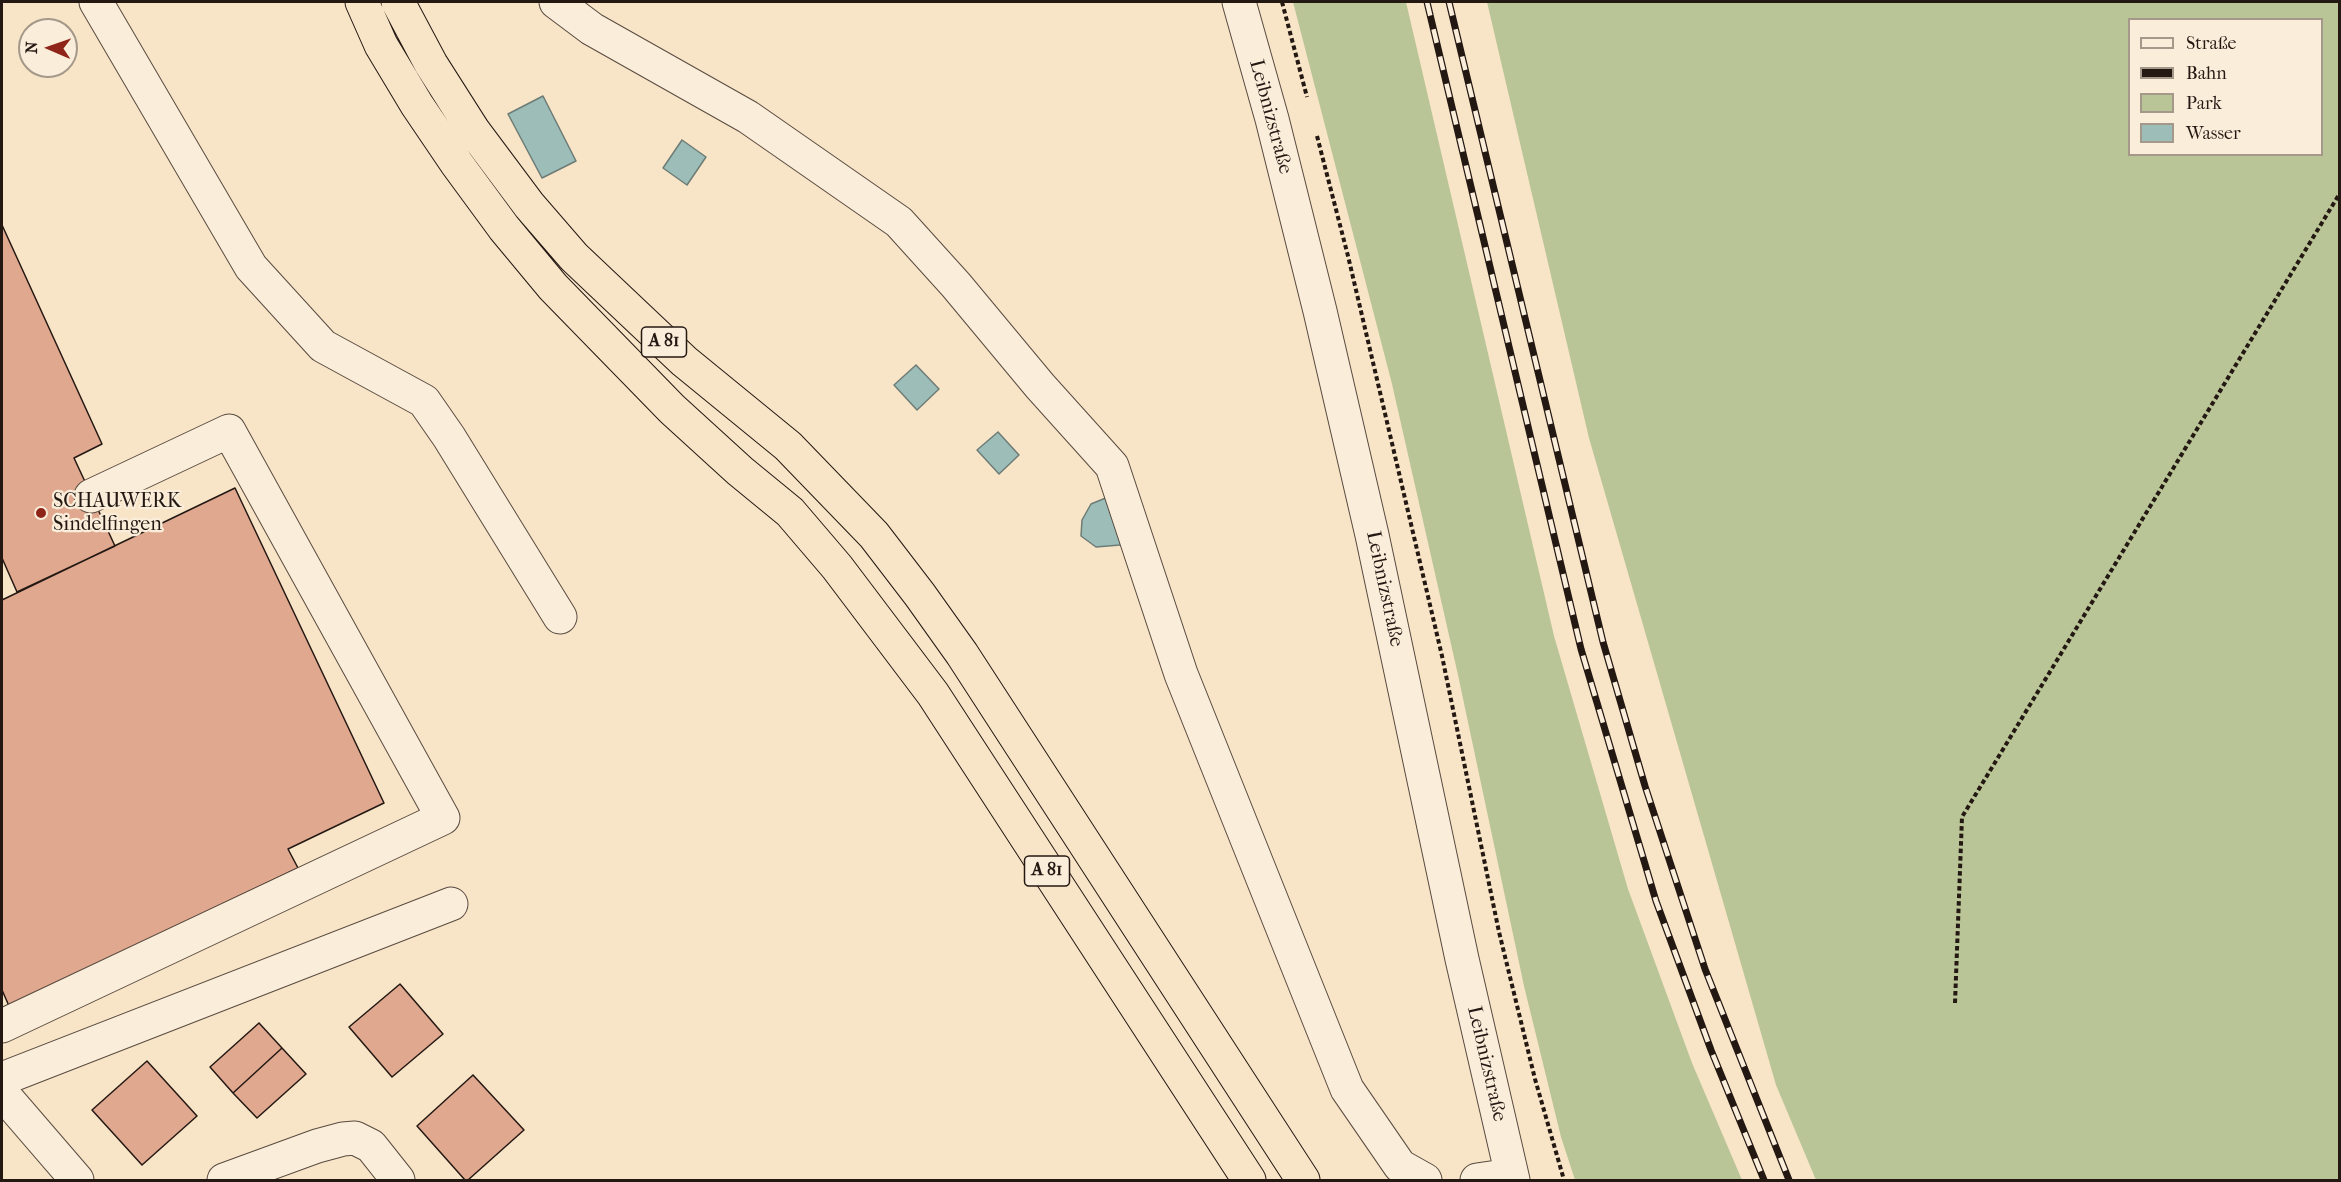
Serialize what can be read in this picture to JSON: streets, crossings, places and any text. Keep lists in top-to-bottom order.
{
  "streets": {
    "highway": ["A 81"],
    "street": ["Leibnizstraße"]
  },
  "places": ["SCHAUWERK Sindelfingen"],
  "legend": [
    "Straße",
    "Bahn",
    "Park",
    "Wasser"
  ],
  "north": "left"
}
